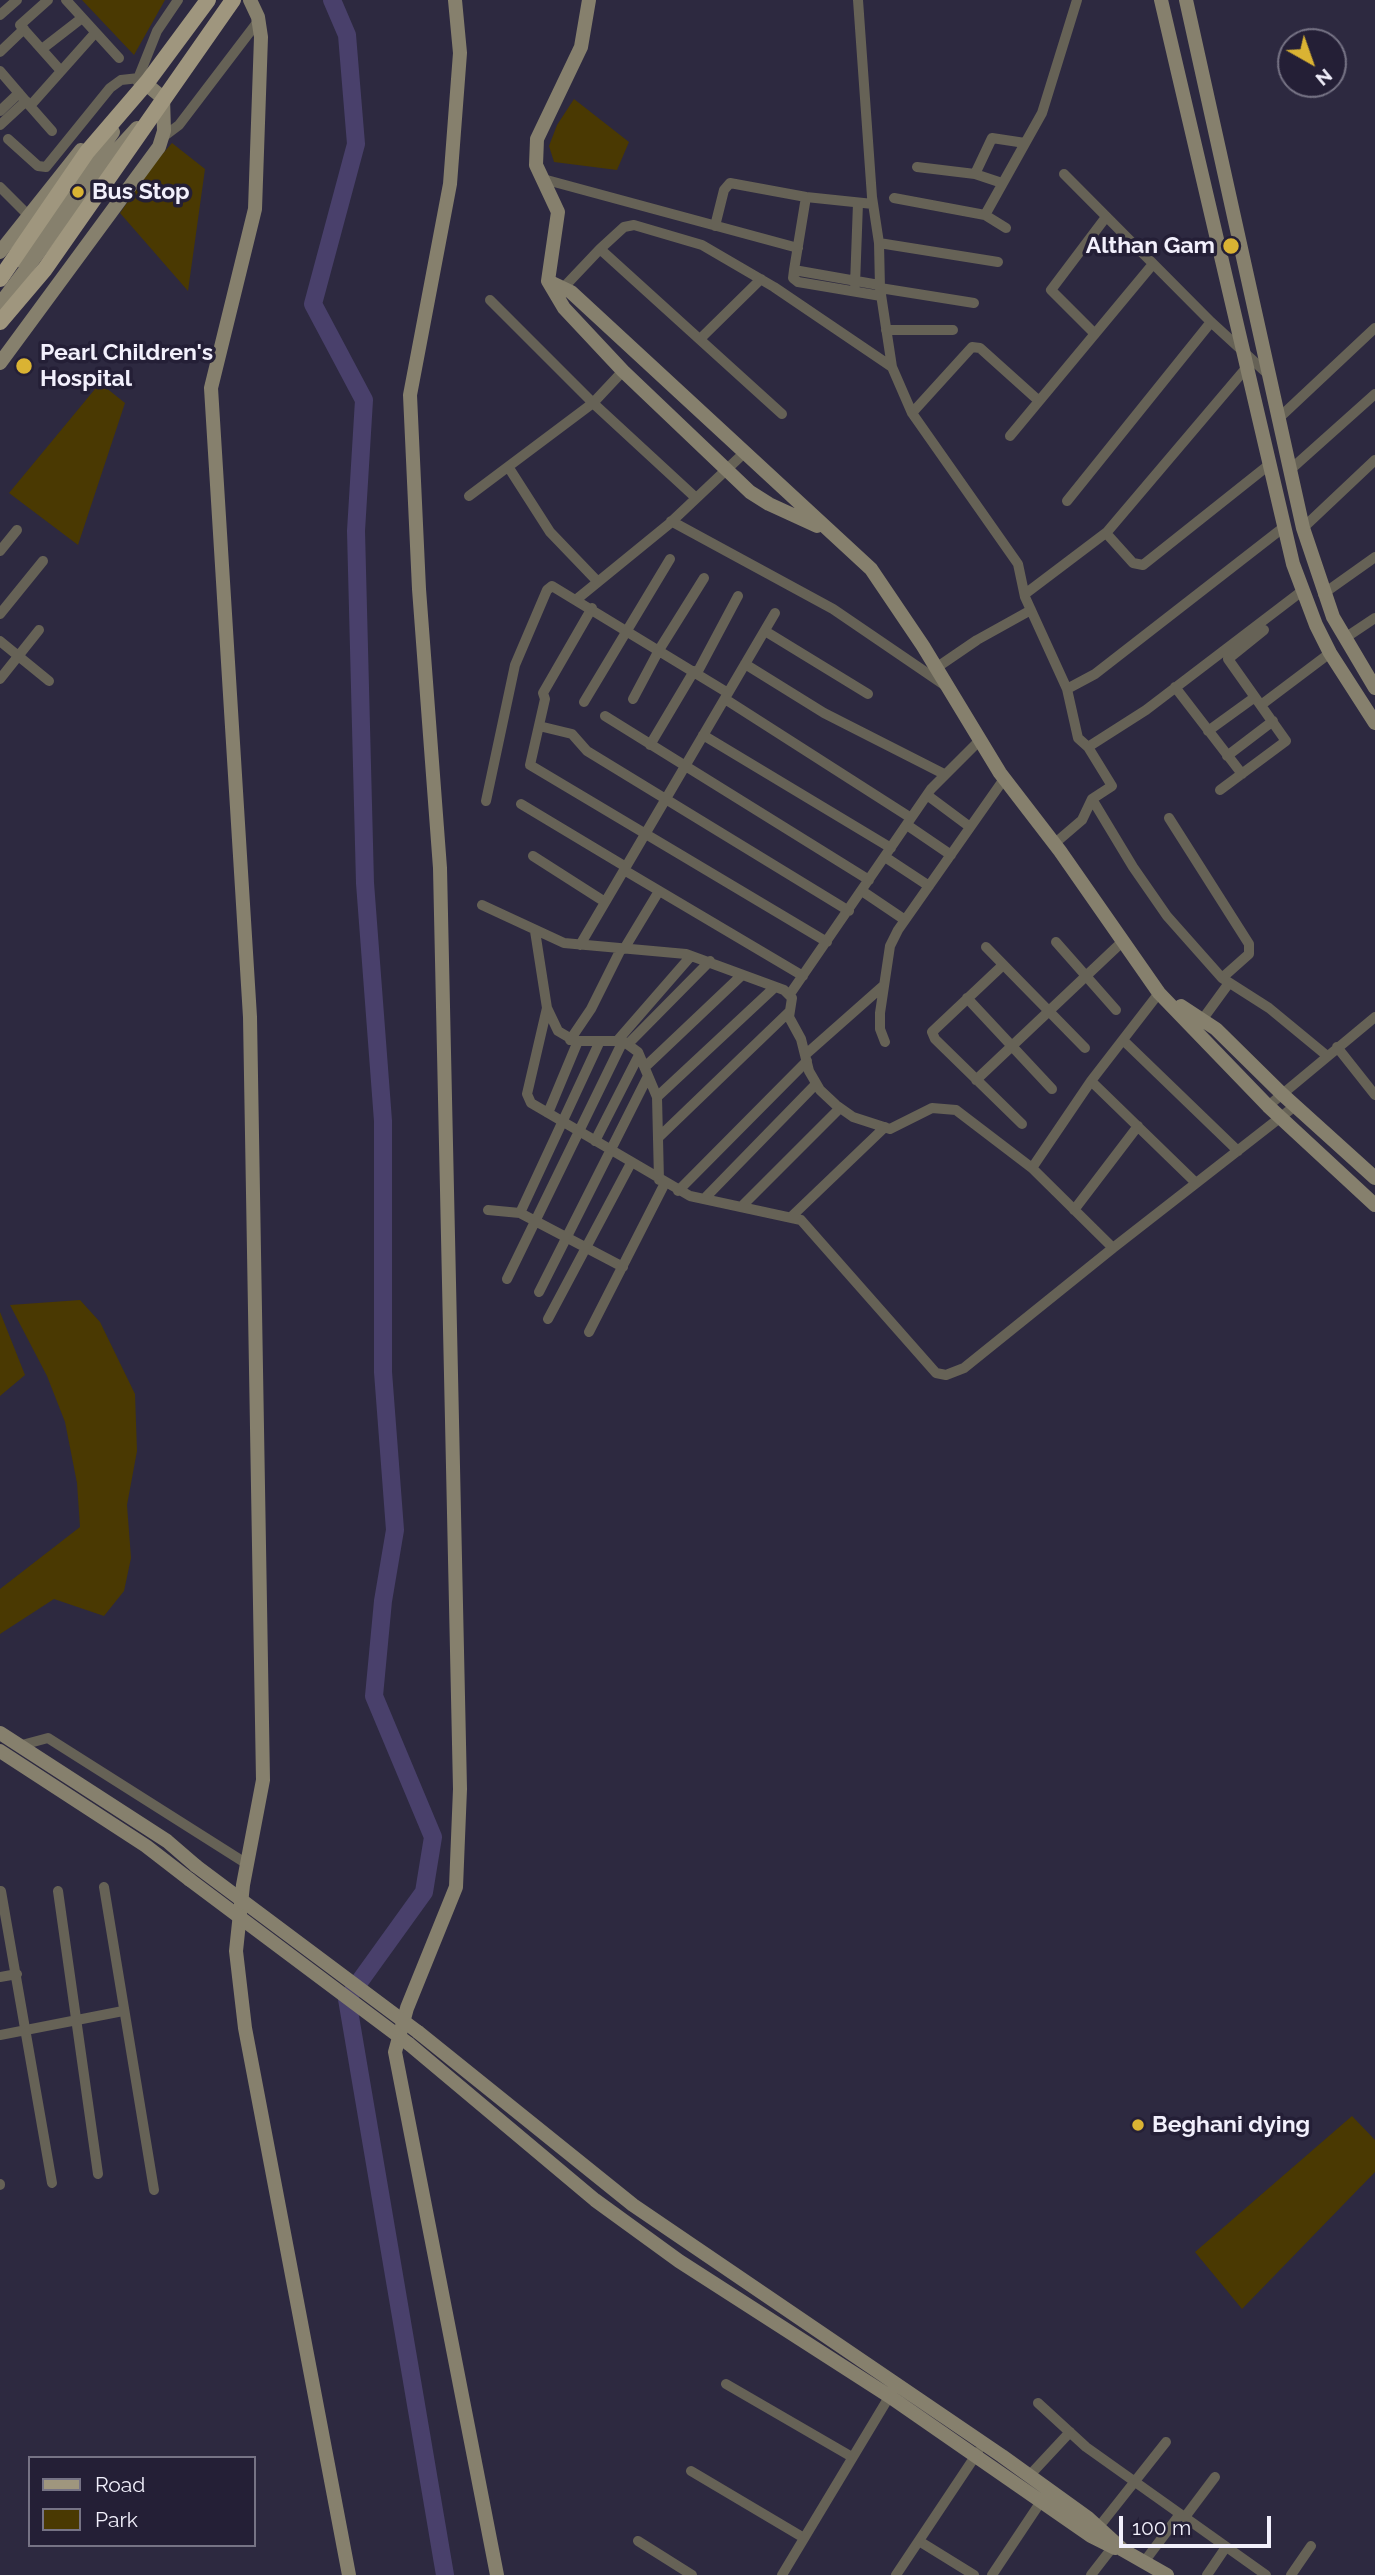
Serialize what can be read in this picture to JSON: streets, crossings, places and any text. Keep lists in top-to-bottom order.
{
  "places": [
    "Bus Stop",
    "Althan Gam",
    "Pearl Children's Hospital",
    "Beghani dying"
  ],
  "legend": ["Road", "Park"],
  "scale_bar": "100 m",
  "north": "bottom right"
}
